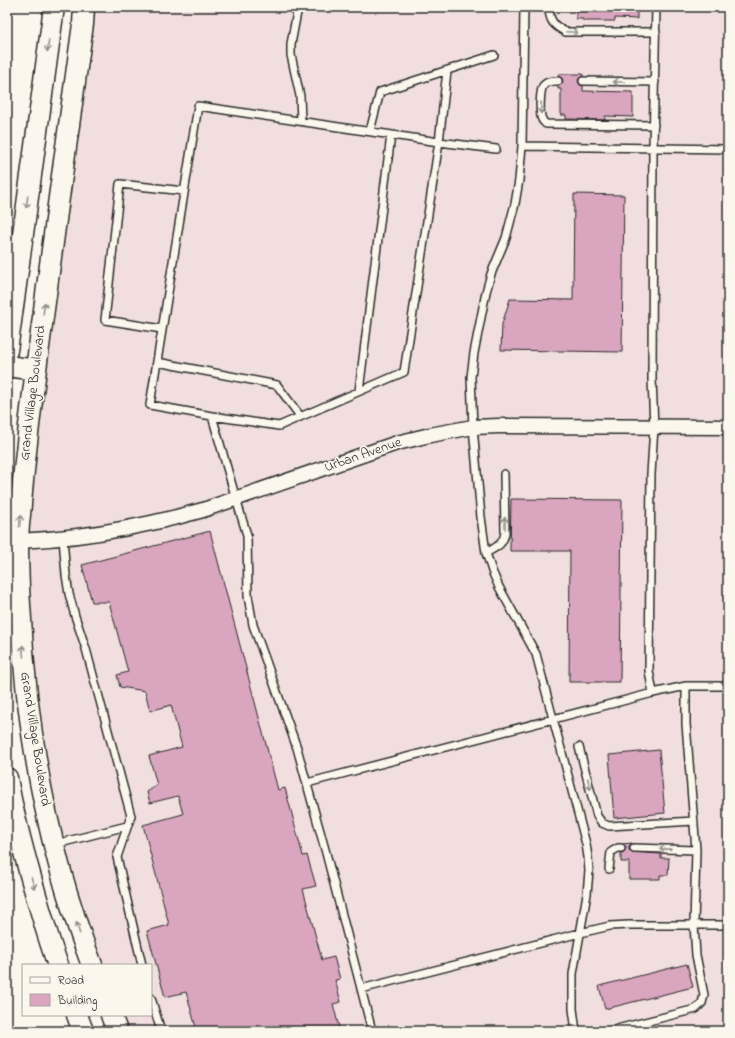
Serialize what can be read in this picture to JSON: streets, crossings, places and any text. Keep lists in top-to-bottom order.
{
  "streets": {
    "street": ["Grand Village Boulevard", "Urban Avenue"]
  },
  "crossings": [
    ["Grand Village Boulevard", "Urban Avenue"]
  ],
  "legend": ["Road", "Building"]
}
